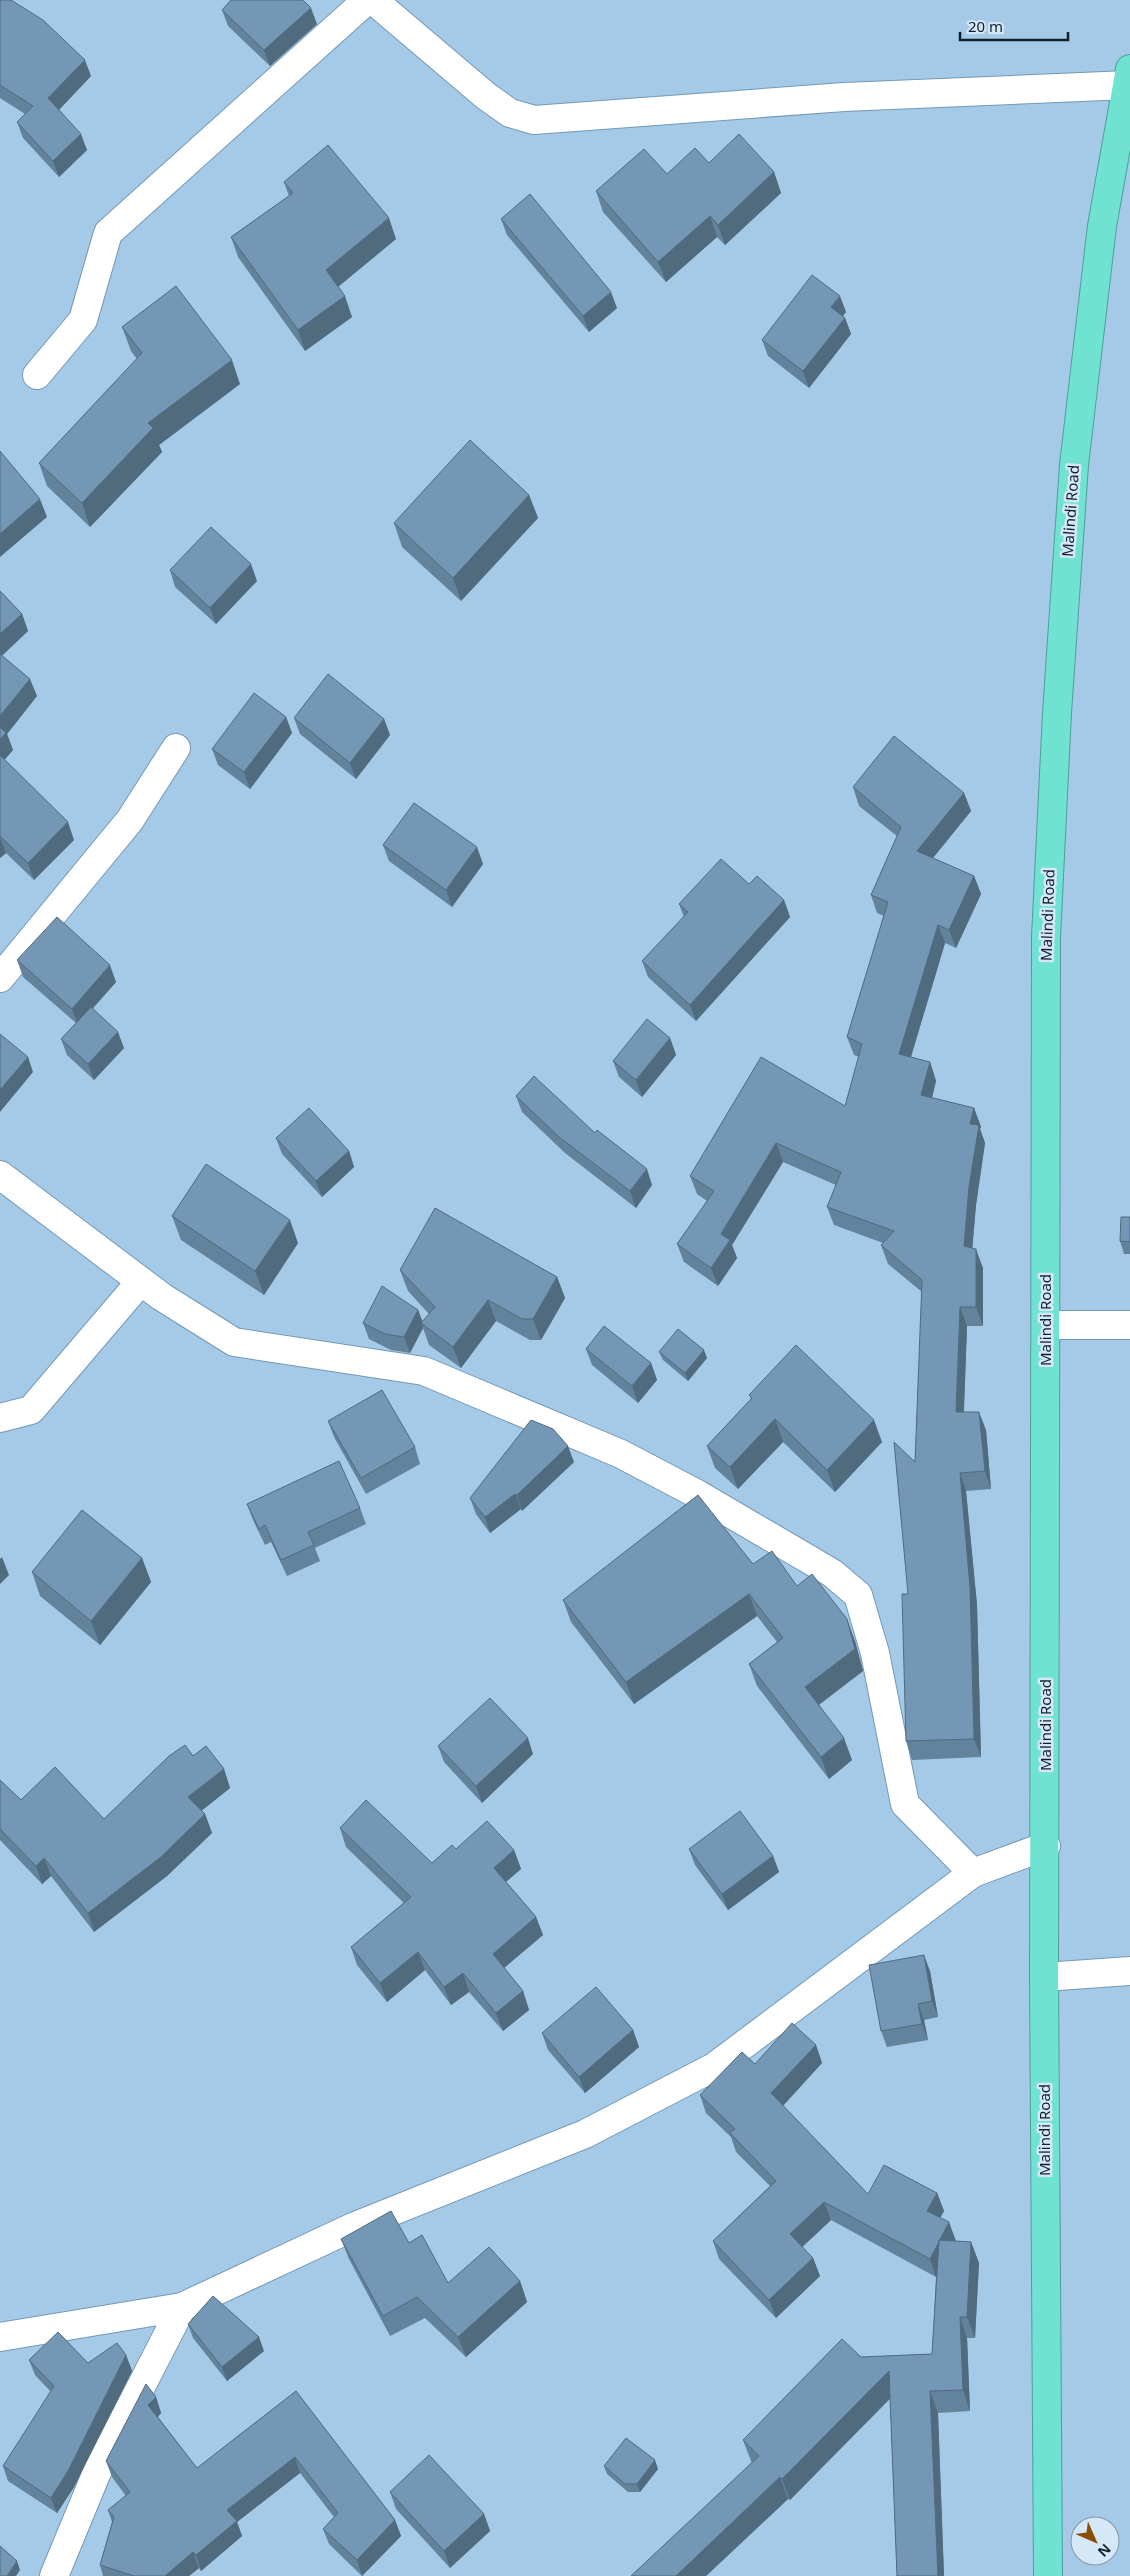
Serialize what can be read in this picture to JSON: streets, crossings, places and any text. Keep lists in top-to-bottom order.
{
  "streets": {
    "highway": ["Malindi Road"]
  },
  "scale_bar": "20 m",
  "north": "bottom right"
}
